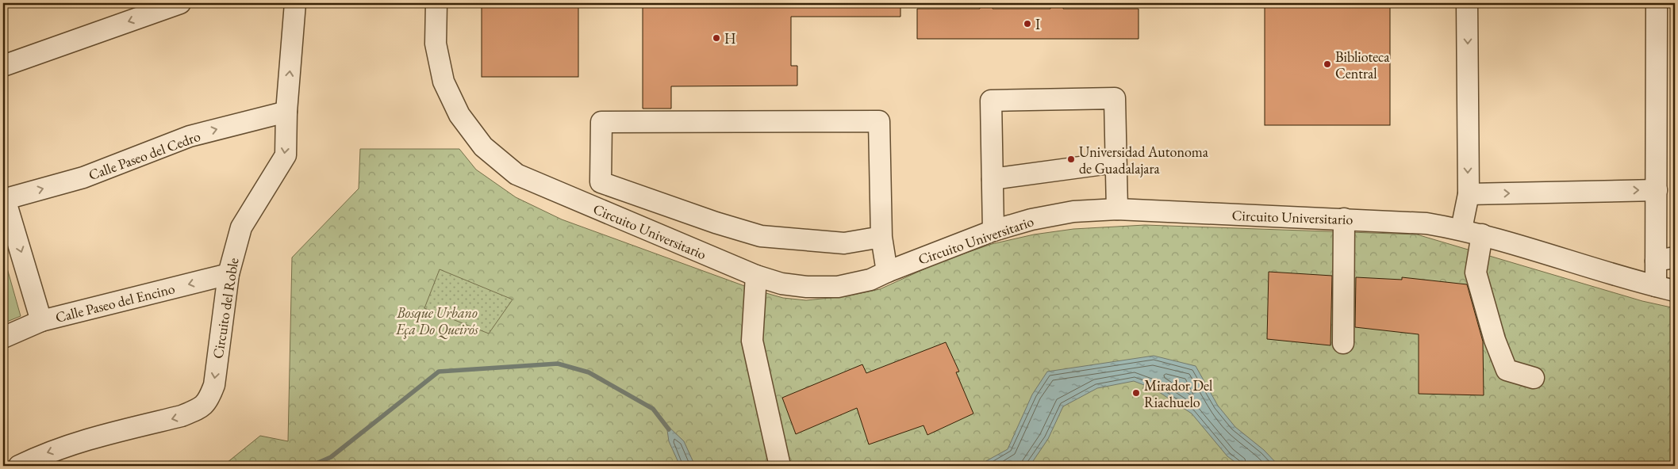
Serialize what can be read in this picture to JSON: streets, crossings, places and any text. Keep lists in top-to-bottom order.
{
  "streets": {
    "street": [
      "Calle Paseo del Cedro",
      "Circuito Universitario",
      "Calle Paseo del Encino",
      "Circuito del Roble"
    ]
  },
  "crossings": [
    ["Calle Paseo del Cedro", "Circuito del Roble"],
    ["Calle Paseo del Encino", "Circuito del Roble"]
  ],
  "one_way": ["Calle Paseo del Encino"],
  "parks": ["Bosque Urbano Eça Do Queirós"],
  "places": [
    "I",
    "H",
    "Biblioteca Central",
    "Universidad Autonoma de Guadalajara",
    "Mirador Del Riachuelo"
  ]
}
